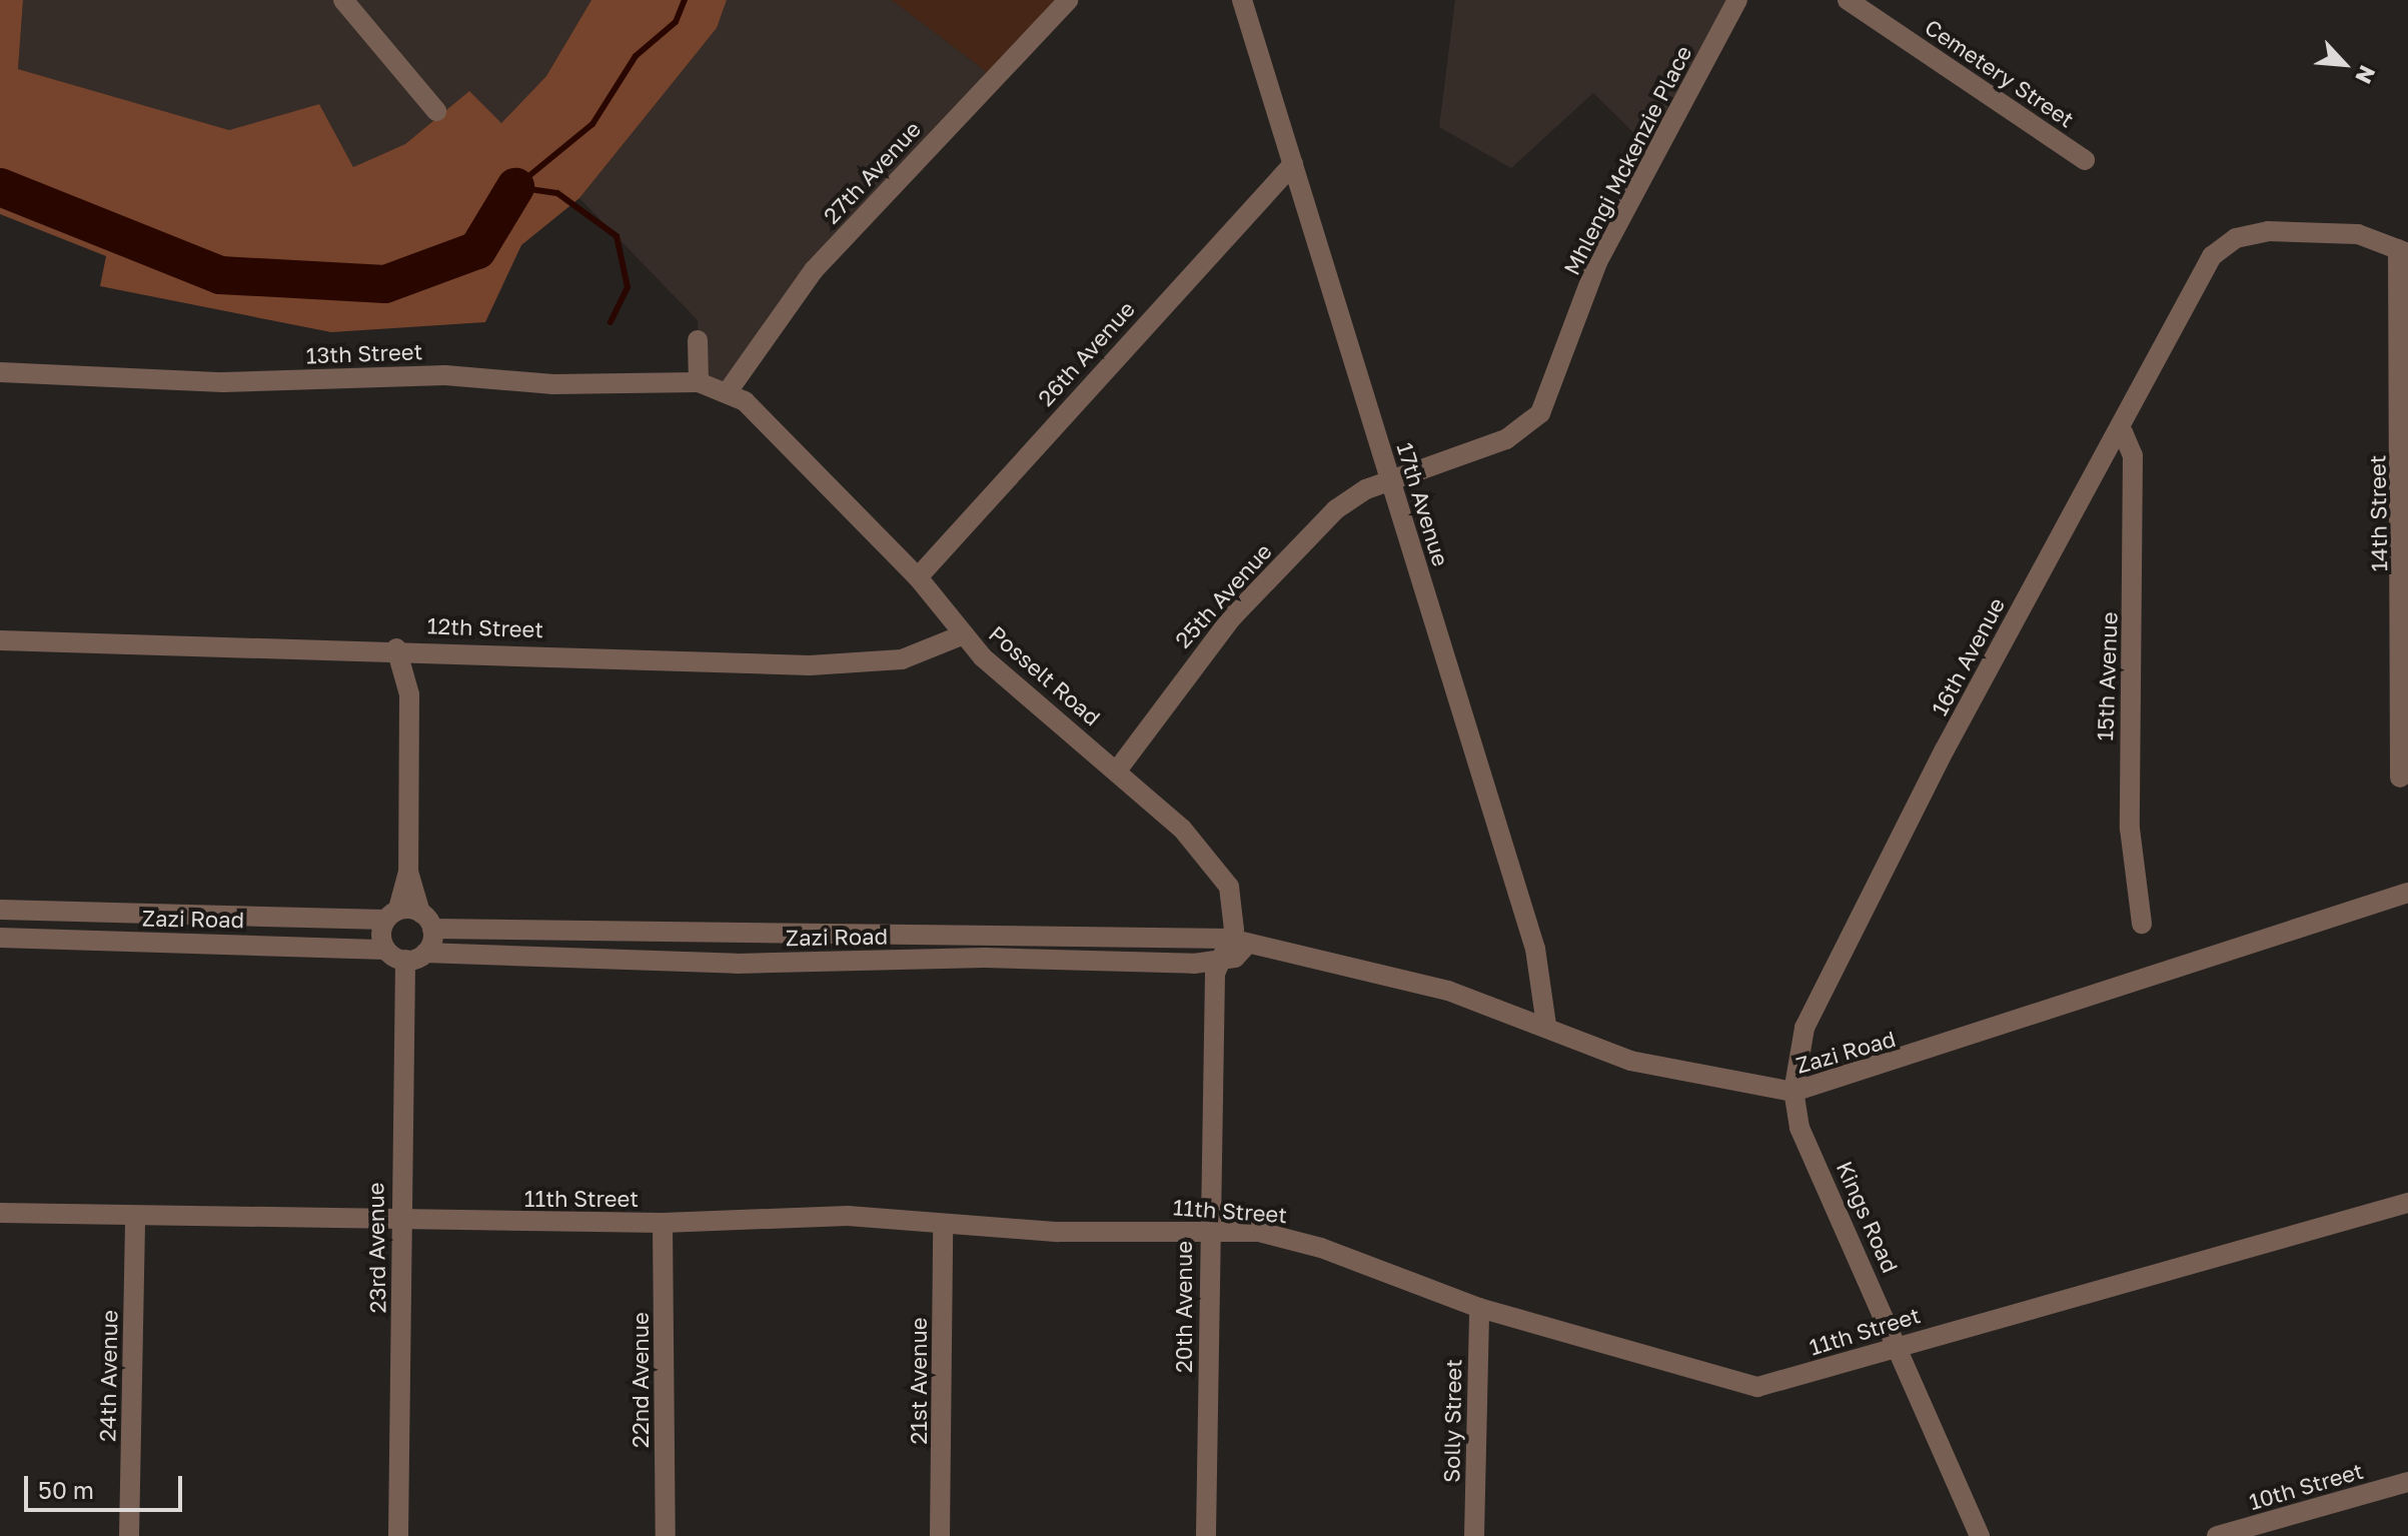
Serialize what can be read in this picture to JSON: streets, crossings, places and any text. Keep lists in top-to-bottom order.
{
  "streets": {
    "street": [
      "Cemetery Street",
      "Mhlengi Mckenzie Place",
      "27th Avenue",
      "13th Street",
      "26th Avenue",
      "17th Avenue",
      "14th Street",
      "25th Avenue",
      "12th Street",
      "16th Avenue",
      "Posselt Road",
      "15th Avenue",
      "Zazi Road",
      "11th Street",
      "Kings Road",
      "23rd Avenue",
      "20th Avenue",
      "24th Avenue",
      "22nd Avenue",
      "21st Avenue",
      "Solly Street",
      "10th Street"
    ]
  },
  "crossings": [
    ["Mhlengi Mckenzie Place", "17th Avenue"],
    ["Mhlengi Mckenzie Place", "25th Avenue"],
    ["27th Avenue", "13th Street"],
    ["27th Avenue", "Posselt Road"],
    ["13th Street", "Posselt Road"],
    ["26th Avenue", "17th Avenue"],
    ["26th Avenue", "Posselt Road"],
    ["17th Avenue", "25th Avenue"],
    ["17th Avenue", "Zazi Road"],
    ["14th Street", "16th Avenue"],
    ["25th Avenue", "Posselt Road"],
    ["12th Street", "Posselt Road"],
    ["16th Avenue", "15th Avenue"],
    ["16th Avenue", "Zazi Road"],
    ["16th Avenue", "Kings Road"],
    ["Posselt Road", "Zazi Road"],
    ["Posselt Road", "20th Avenue"],
    ["Zazi Road", "Kings Road"],
    ["Zazi Road", "20th Avenue"],
    ["11th Street", "Kings Road"],
    ["11th Street", "23rd Avenue"],
    ["11th Street", "20th Avenue"],
    ["11th Street", "24th Avenue"],
    ["11th Street", "22nd Avenue"],
    ["11th Street", "21st Avenue"],
    ["11th Street", "Solly Street"]
  ],
  "scale_bar": "50 m",
  "north": "bottom right"
}
